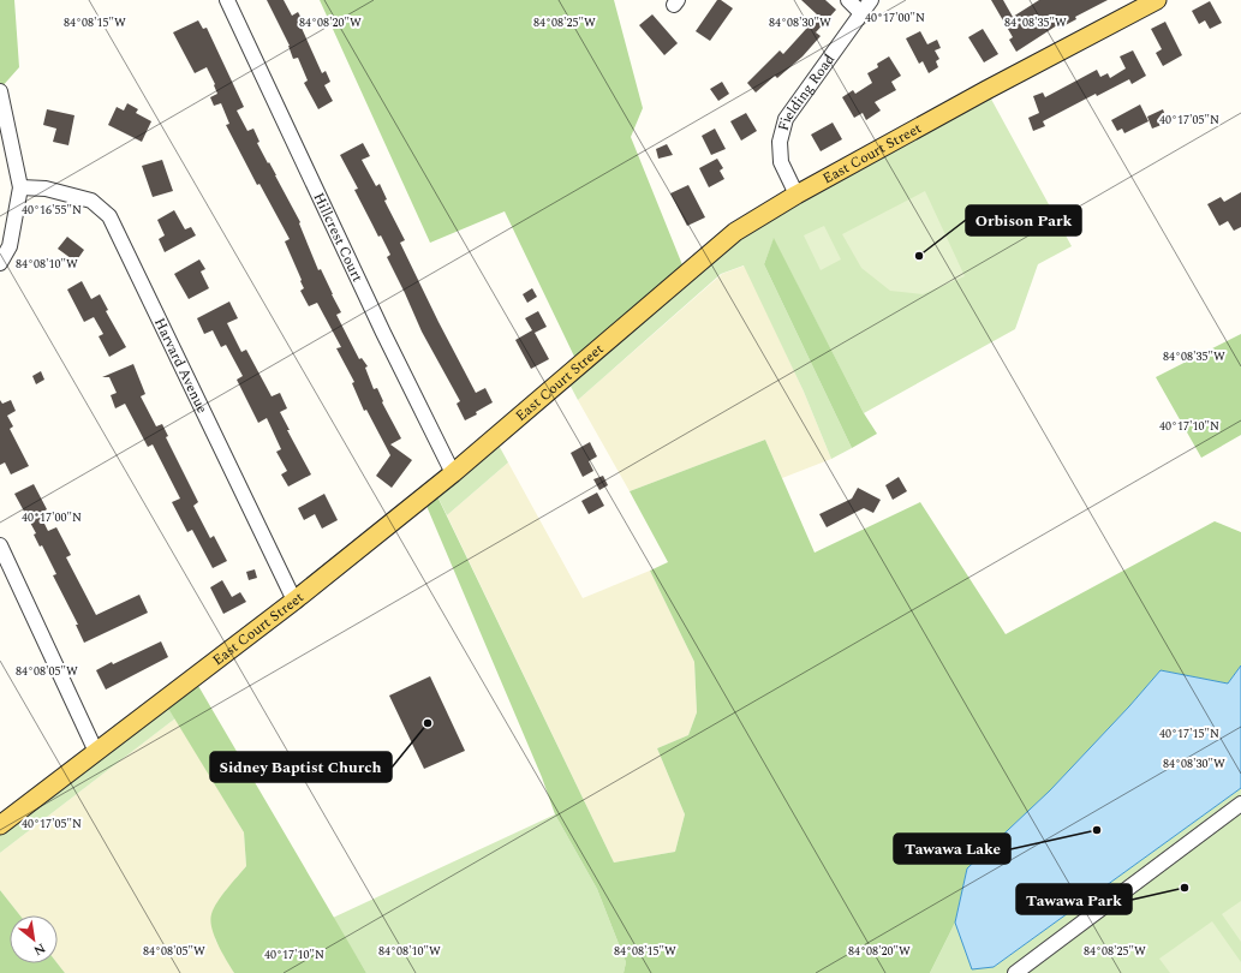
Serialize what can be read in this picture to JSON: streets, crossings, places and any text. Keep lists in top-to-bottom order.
{
  "streets": {
    "main road": ["East Court Street"],
    "street": ["Fielding Road", "Hillcrest Court", "Harvard Avenue"]
  },
  "crossings": [
    ["Fielding Road", "East Court Street"],
    ["East Court Street", "Hillcrest Court"],
    ["East Court Street", "Harvard Avenue"]
  ],
  "places": [
    "Orbison Park",
    "Sidney Baptist Church",
    "Tawawa Lake",
    "Tawawa Park"
  ],
  "north": "bottom right",
  "coordinates": [
    "40°17'00\"N",
    "84°08'15\"W",
    "84°08'20\"W",
    "84°08'25\"W",
    "84°08'30\"W",
    "84°08'35\"W",
    "40°17'05\"N",
    "40°16'55\"N",
    "84°08'10\"W",
    "40°17'10\"N",
    "84°08'05\"W",
    "40°17'15\"N"
  ]
}
